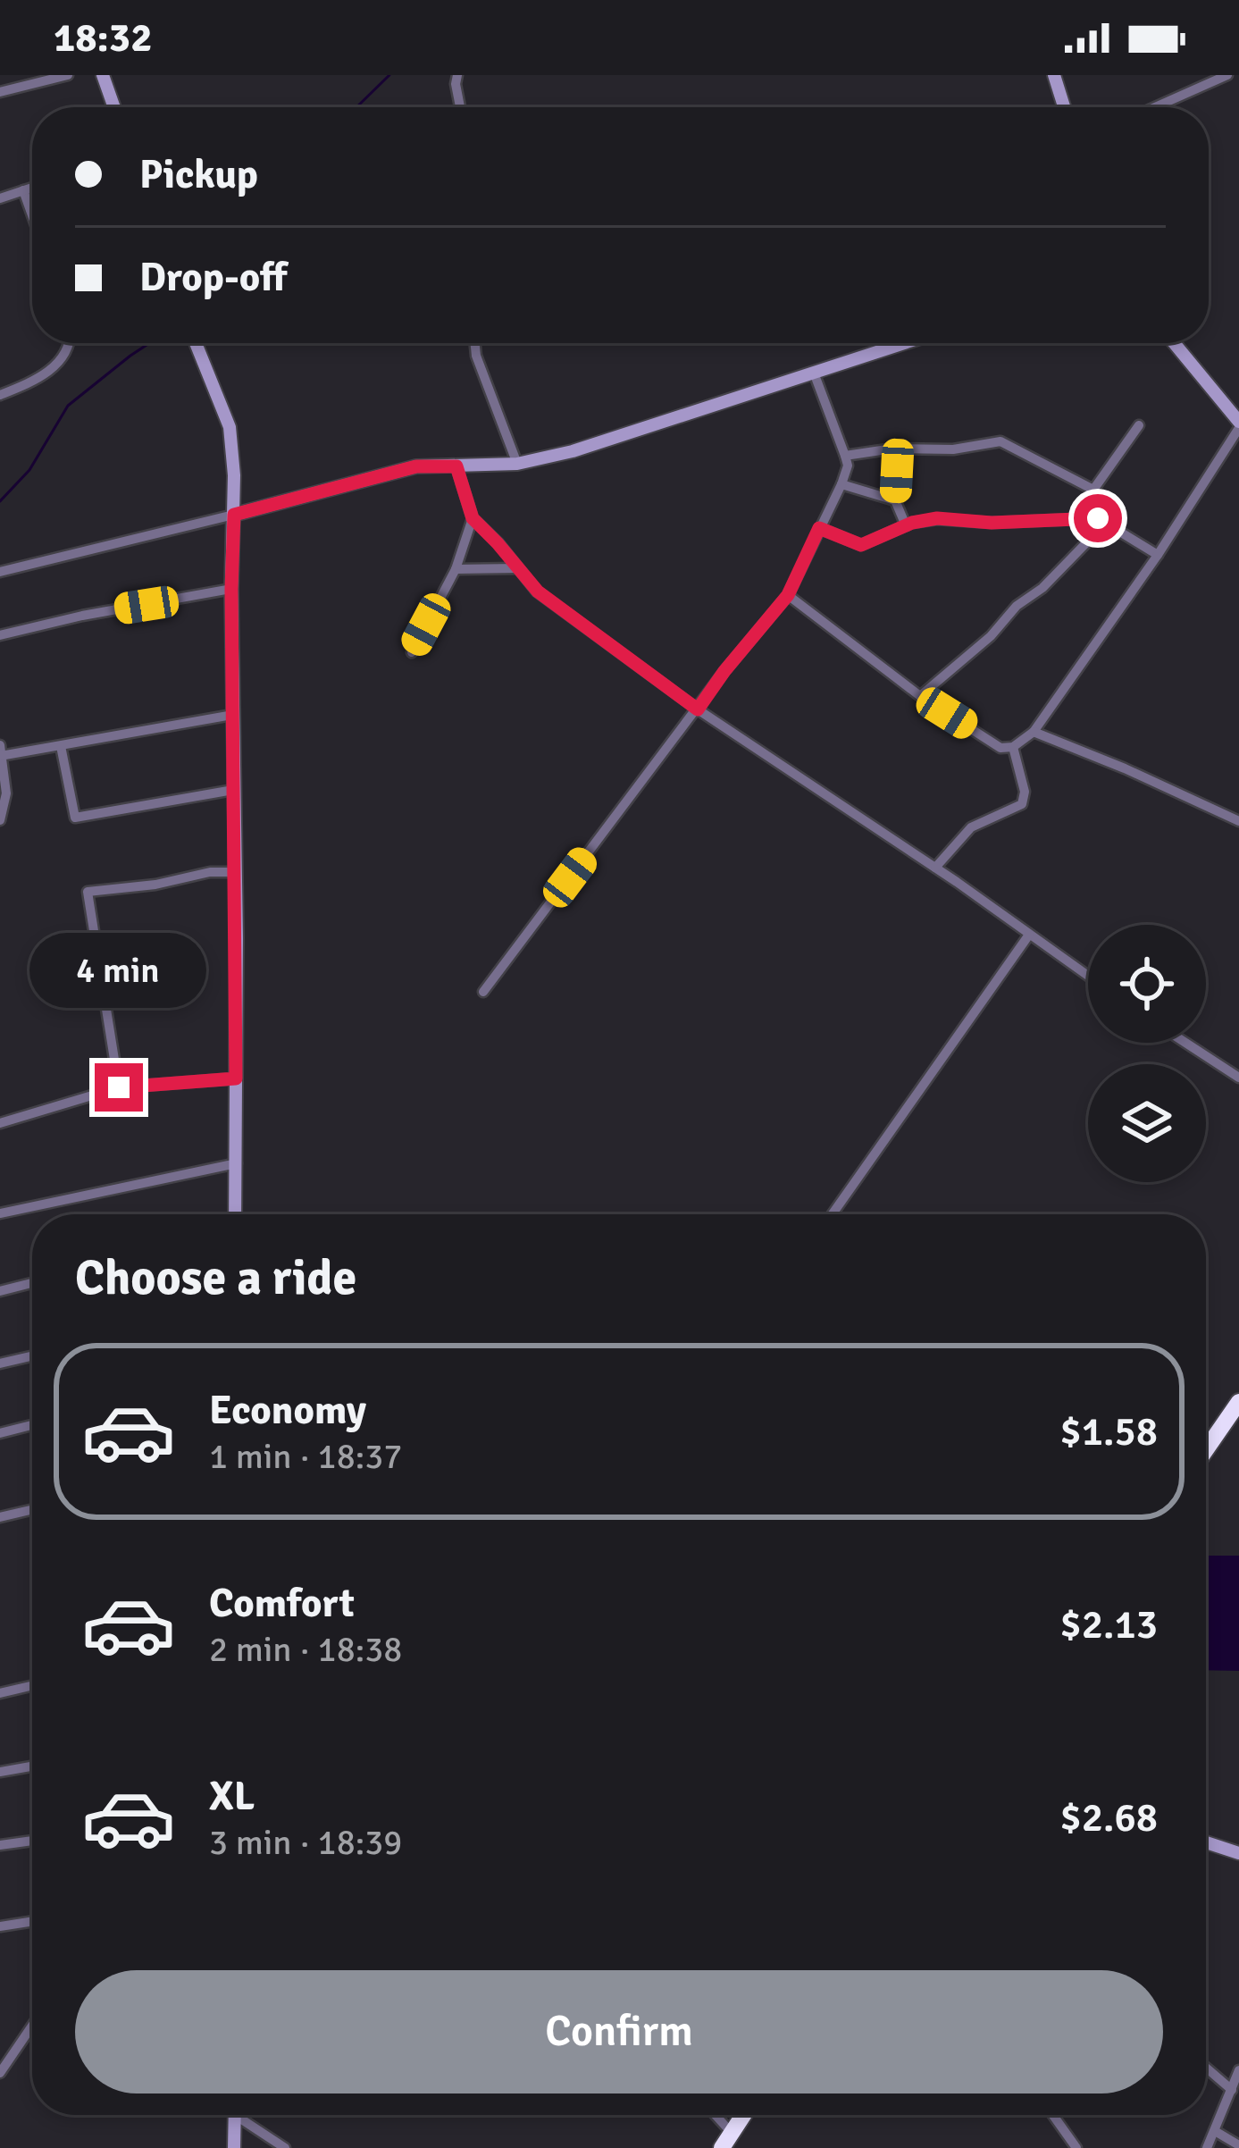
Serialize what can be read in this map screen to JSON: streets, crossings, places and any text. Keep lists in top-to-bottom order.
{
  "page": {
    "status": "18:32",
    "banner": ["Pickup", "Drop-off"],
    "bubble": "4 min",
    "heading": "Choose a ride",
    "list": [
      {
        "name": "Economy",
        "note": "1 min · 18:37",
        "value": "$1.58"
      },
      {
        "name": "Comfort",
        "note": "2 min · 18:38",
        "value": "$2.13"
      },
      {
        "name": "XL",
        "note": "3 min · 18:39",
        "value": "$2.68"
      }
    ],
    "buttons": "Confirm"
  }
}
